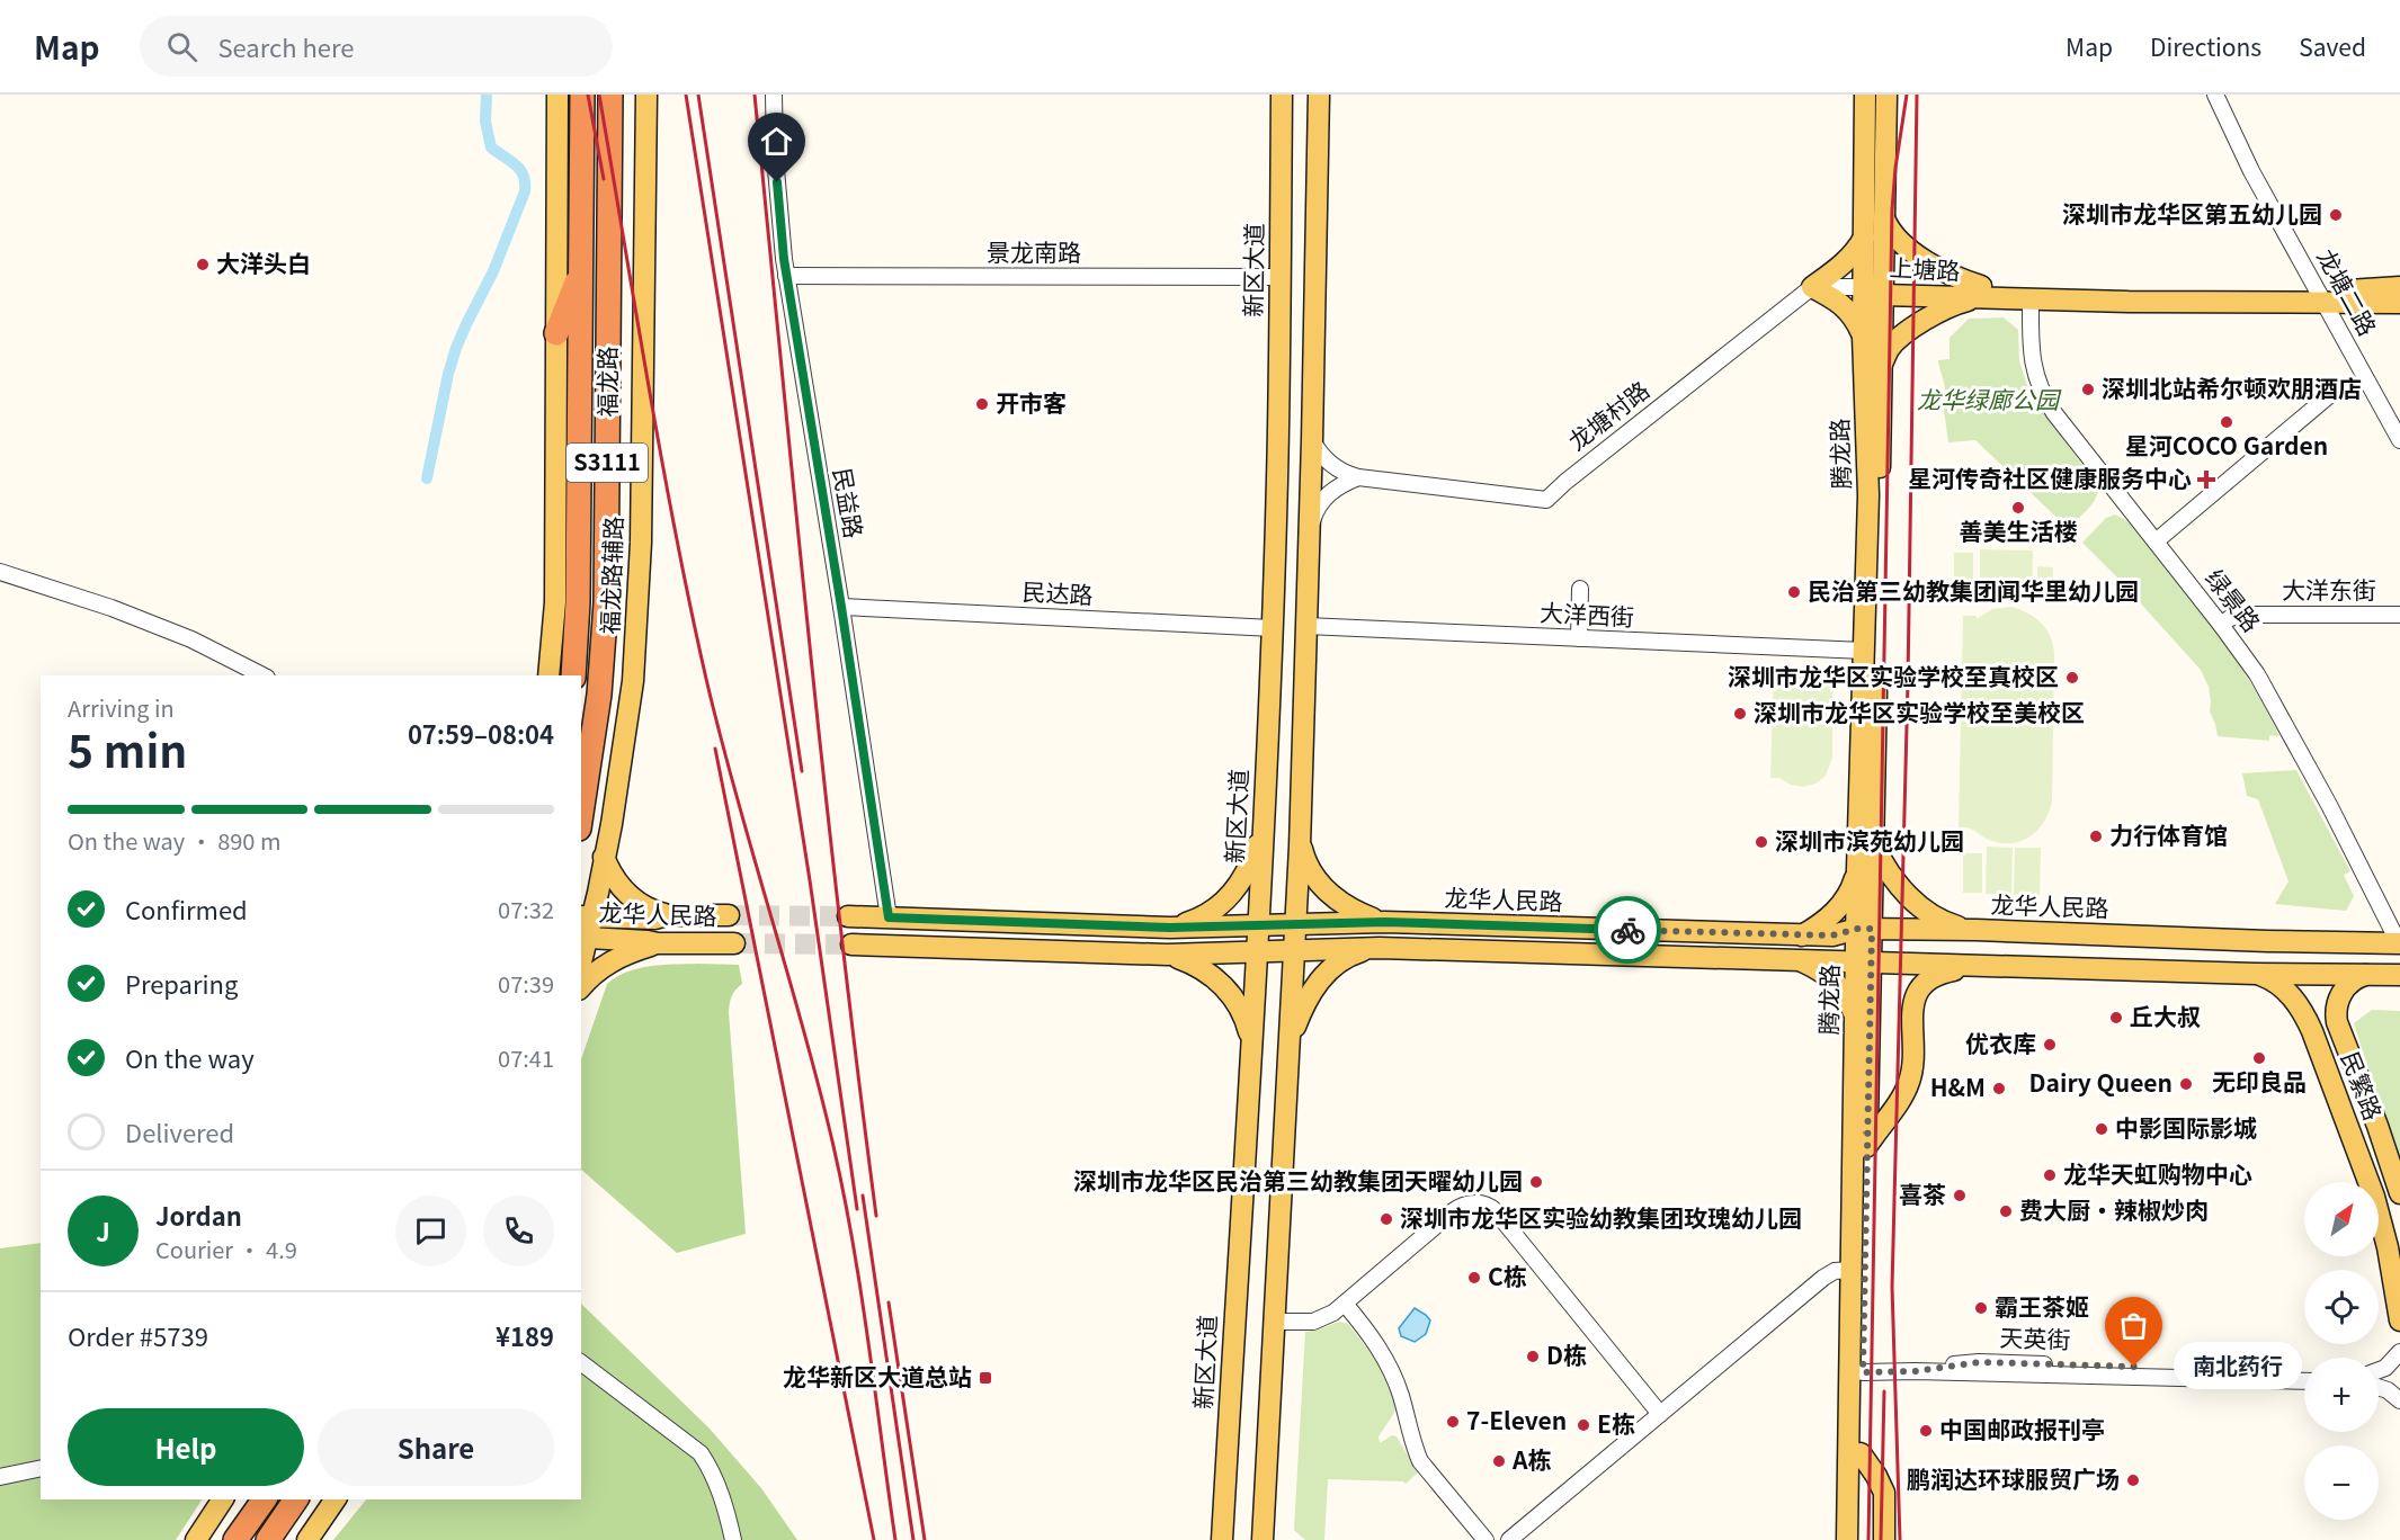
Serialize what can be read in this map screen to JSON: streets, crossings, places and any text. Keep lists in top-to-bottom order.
{
  "streets": {
    "highway": ["福龙路", "S3111"],
    "main road": [
      "新区大道",
      "上塘路",
      "腾龙路",
      "福龙路辅路",
      "龙华人民路",
      "民繁路"
    ],
    "street": [
      "景龙南路",
      "龙塘二路",
      "龙塘村路",
      "民益路",
      "大洋东街",
      "民达路",
      "绿景路",
      "大洋西街",
      "天英街"
    ]
  },
  "crossings": [
    ["景龙南路", "新区大道"],
    ["景龙南路", "民益路"],
    ["新区大道", "民达路"],
    ["新区大道", "龙华人民路"],
    ["上塘路", "龙塘二路"],
    ["上塘路", "腾龙路"],
    ["上塘路", "绿景路"],
    ["腾龙路", "大洋西街"],
    ["腾龙路", "龙华人民路"],
    ["腾龙路", "天英街"],
    ["民益路", "民达路"],
    ["民益路", "龙华人民路"],
    ["福龙路辅路", "龙华人民路"],
    ["大洋东街", "绿景路"],
    ["绿景路", "龙华人民路"]
  ],
  "parks": ["龙华绿廊公园"],
  "places": {
    "other": [
      "深圳市龙华区第五幼儿园",
      "大洋头白",
      "深圳北站希尔顿欢朋酒店",
      "开市客",
      "星河COCO Garden",
      "善美生活楼",
      "民治第三幼教集团闻华里幼儿园",
      "深圳市龙华区实验学校至真校区",
      "深圳市龙华区实验学校至美校区",
      "力行体育馆",
      "深圳市滨苑幼儿园",
      "丘大叔",
      "优衣库",
      "无印良品",
      "Dairy Queen",
      "H&M",
      "中影国际影城",
      "龙华天虹购物中心",
      "深圳市龙华区民治第三幼教集团天曜幼儿园",
      "喜茶",
      "费大厨·辣椒炒肉",
      "深圳市龙华区实验幼教集团玫瑰幼儿园",
      "C栋",
      "霸王茶姬",
      "D栋",
      "南北药行",
      "7-Eleven",
      "E栋",
      "中国邮政报刊亭",
      "A栋",
      "鹏润达环球服贸广场"
    ],
    "health": ["星河传奇社区健康服务中心"],
    "transit": ["龙华新区大道总站"]
  },
  "north": "top right",
  "page": {
    "header": "Map",
    "search": "Search here",
    "nav": ["Map", "Directions", "Saved"],
    "heading": ["5 min", "Arriving in", "07:59–08:04"],
    "panel": [
      "Jordan",
      "Courier · 4.9",
      "Order #5739",
      "¥189"
    ],
    "bar": "On the way · 890 m",
    "list": [
      ["Confirmed", "07:32"],
      ["Preparing", "07:39"],
      ["On the way", "07:41"],
      "Delivered"
    ],
    "map_buttons": ["+", "−"],
    "round": "J",
    "bubble": "南北药行",
    "buttons": ["Help", "Share"]
  }
}
